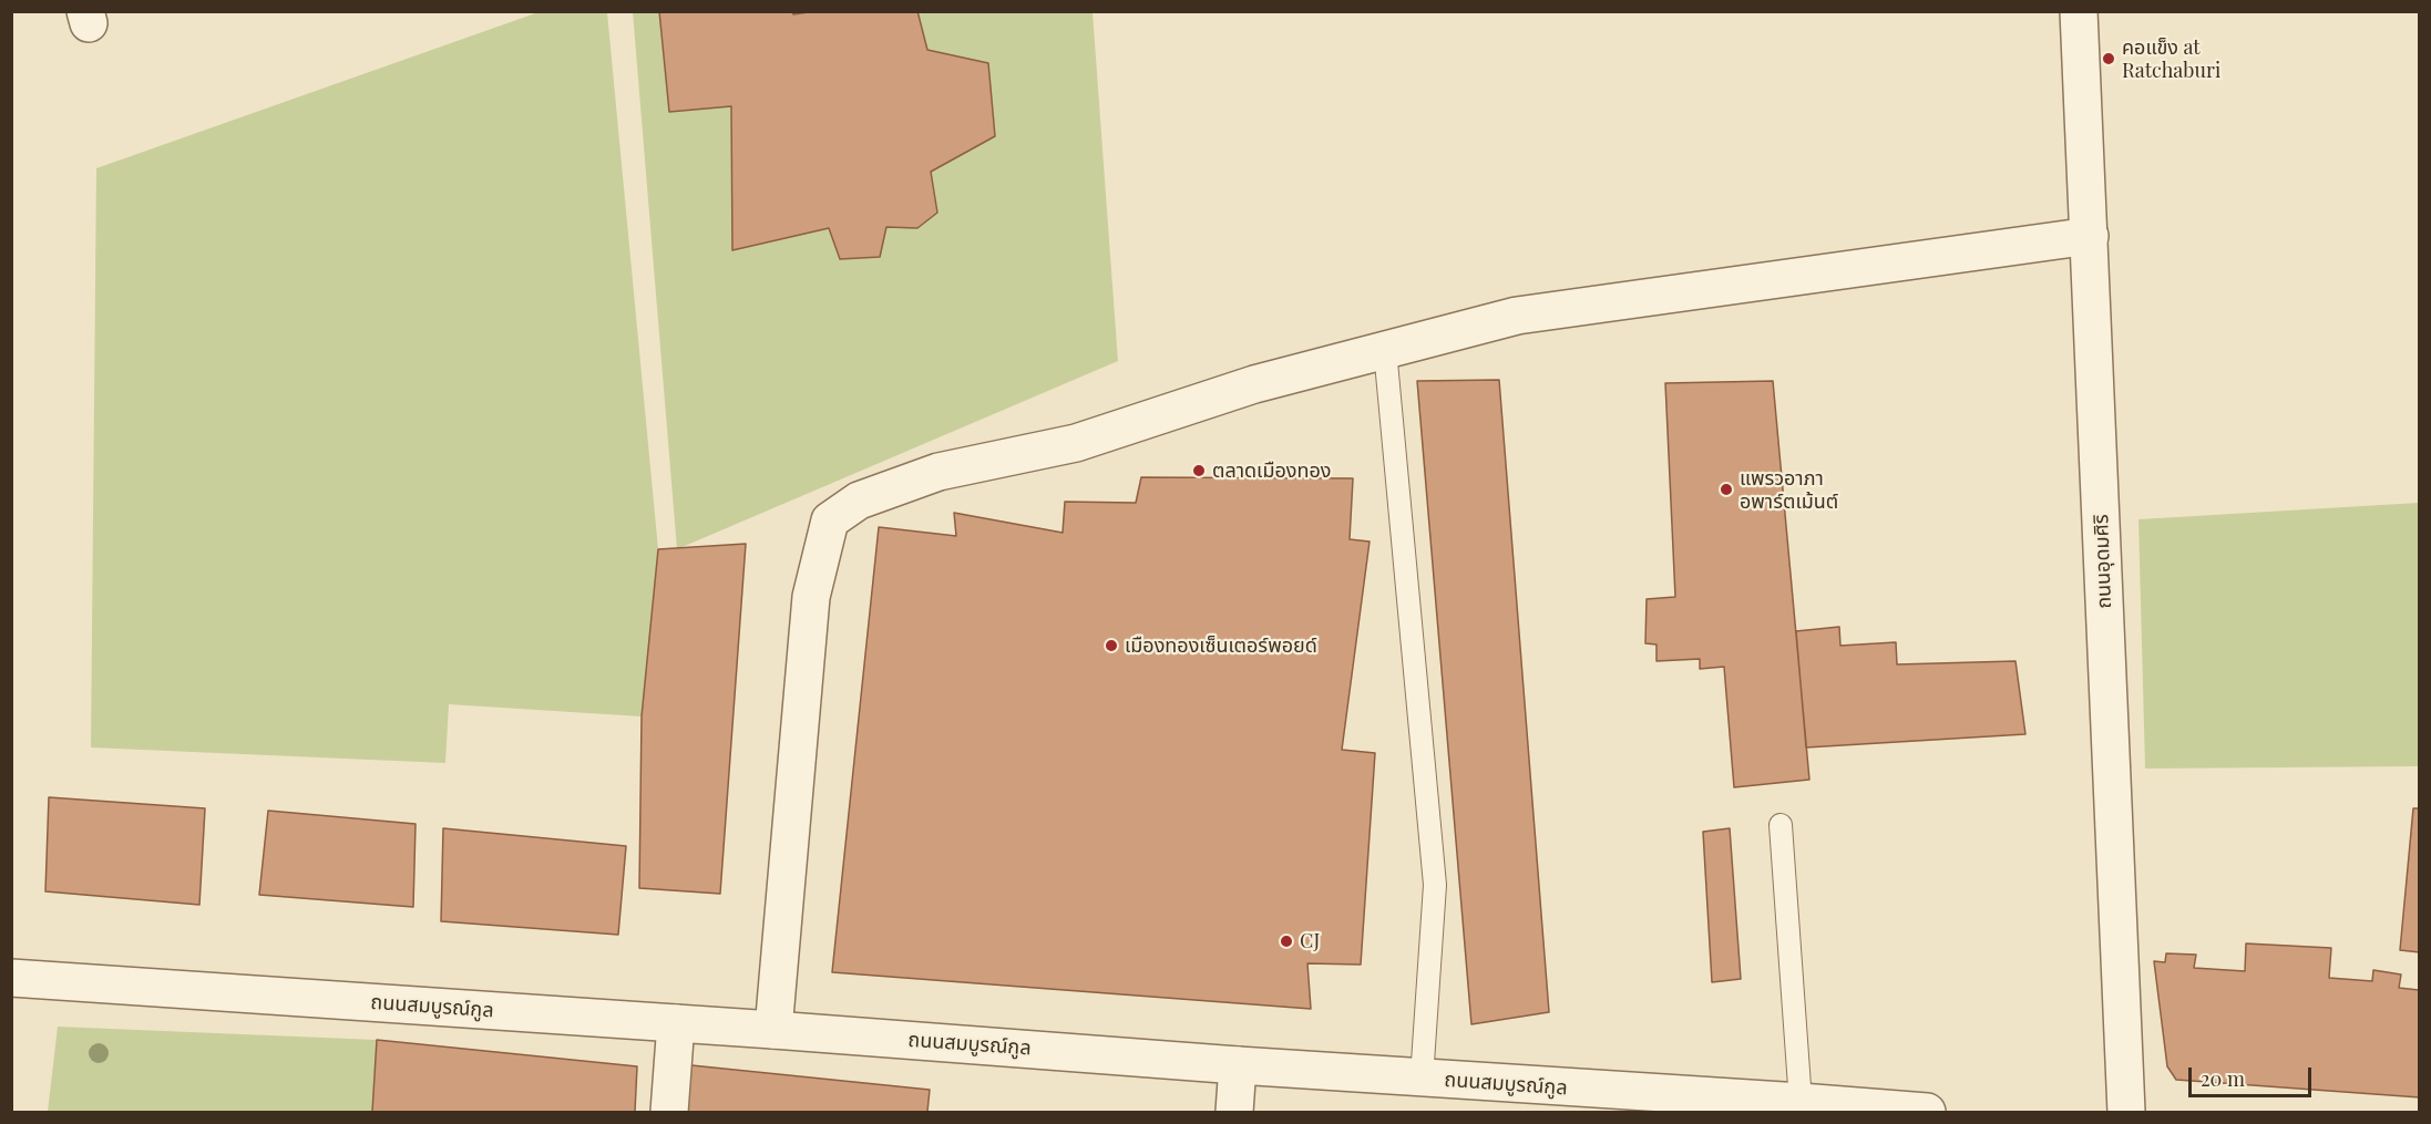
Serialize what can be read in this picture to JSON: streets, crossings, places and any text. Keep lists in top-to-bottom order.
{
  "streets": {
    "street": ["ถนนอุดมศิริ", "ถนนสมบูรณ์กูล"]
  },
  "places": [
    "คอแข็ง at Ratchaburi",
    "ตลาดเมืองทอง",
    "แพรวอาภา อพาร์ตเม้นต์",
    "เมืองทองเซ็นเตอร์พอยด์",
    "CJ"
  ],
  "scale_bar": "20 m"
}
